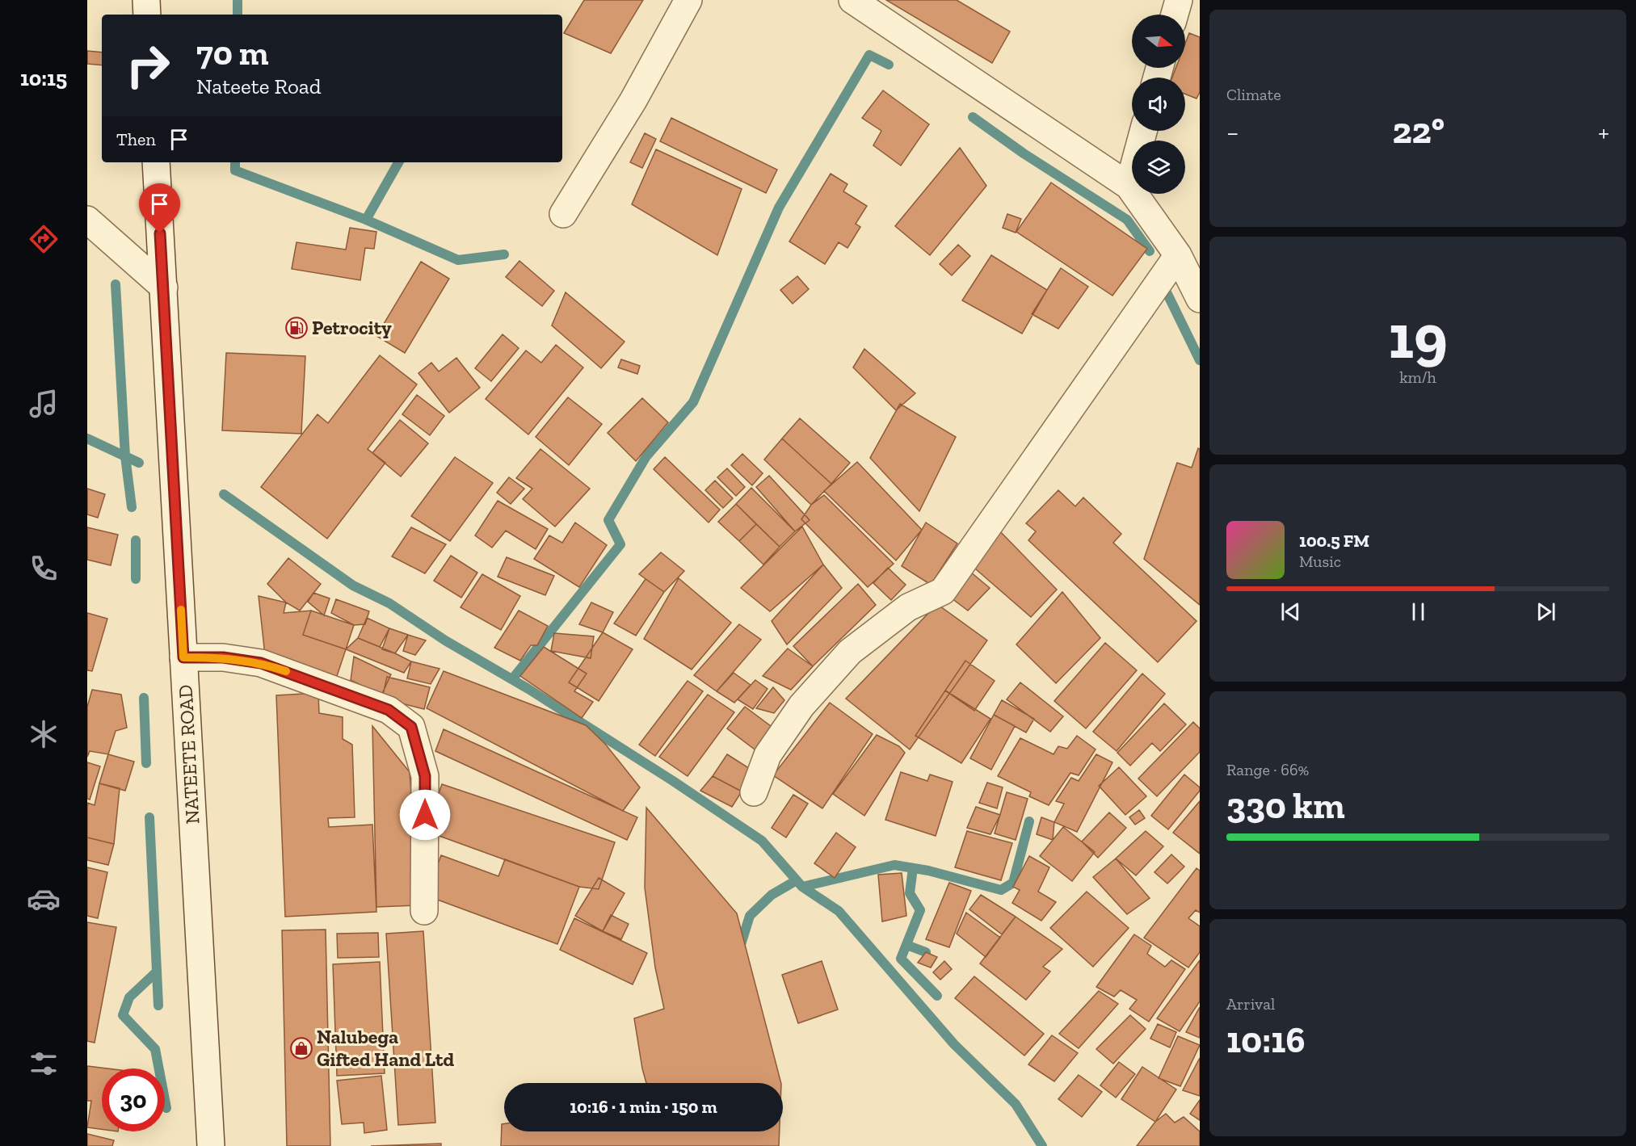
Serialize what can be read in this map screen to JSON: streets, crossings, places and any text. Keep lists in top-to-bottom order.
{
  "streets": {
    "street": ["NATEETE ROAD"]
  },
  "places": {
    "fuel station": ["Petrocity"],
    "shop": ["Nalubega Gifted Hand Ltd"]
  },
  "north": "right",
  "page": {
    "tabs": "10:15",
    "tile": [
      "Climate",
      ["19", "km/h"],
      ["Range · 66%", "330 km"],
      ["Arrival", "10:16"]
    ],
    "turn": ["70 m", "Nateete Road"],
    "heat": ["−", "22°", "+"],
    "then": "Then",
    "song": ["100.5 FM", "Music"],
    "limit": "30",
    "trip": "10:16 · 1 min · 150 m"
  }
}
